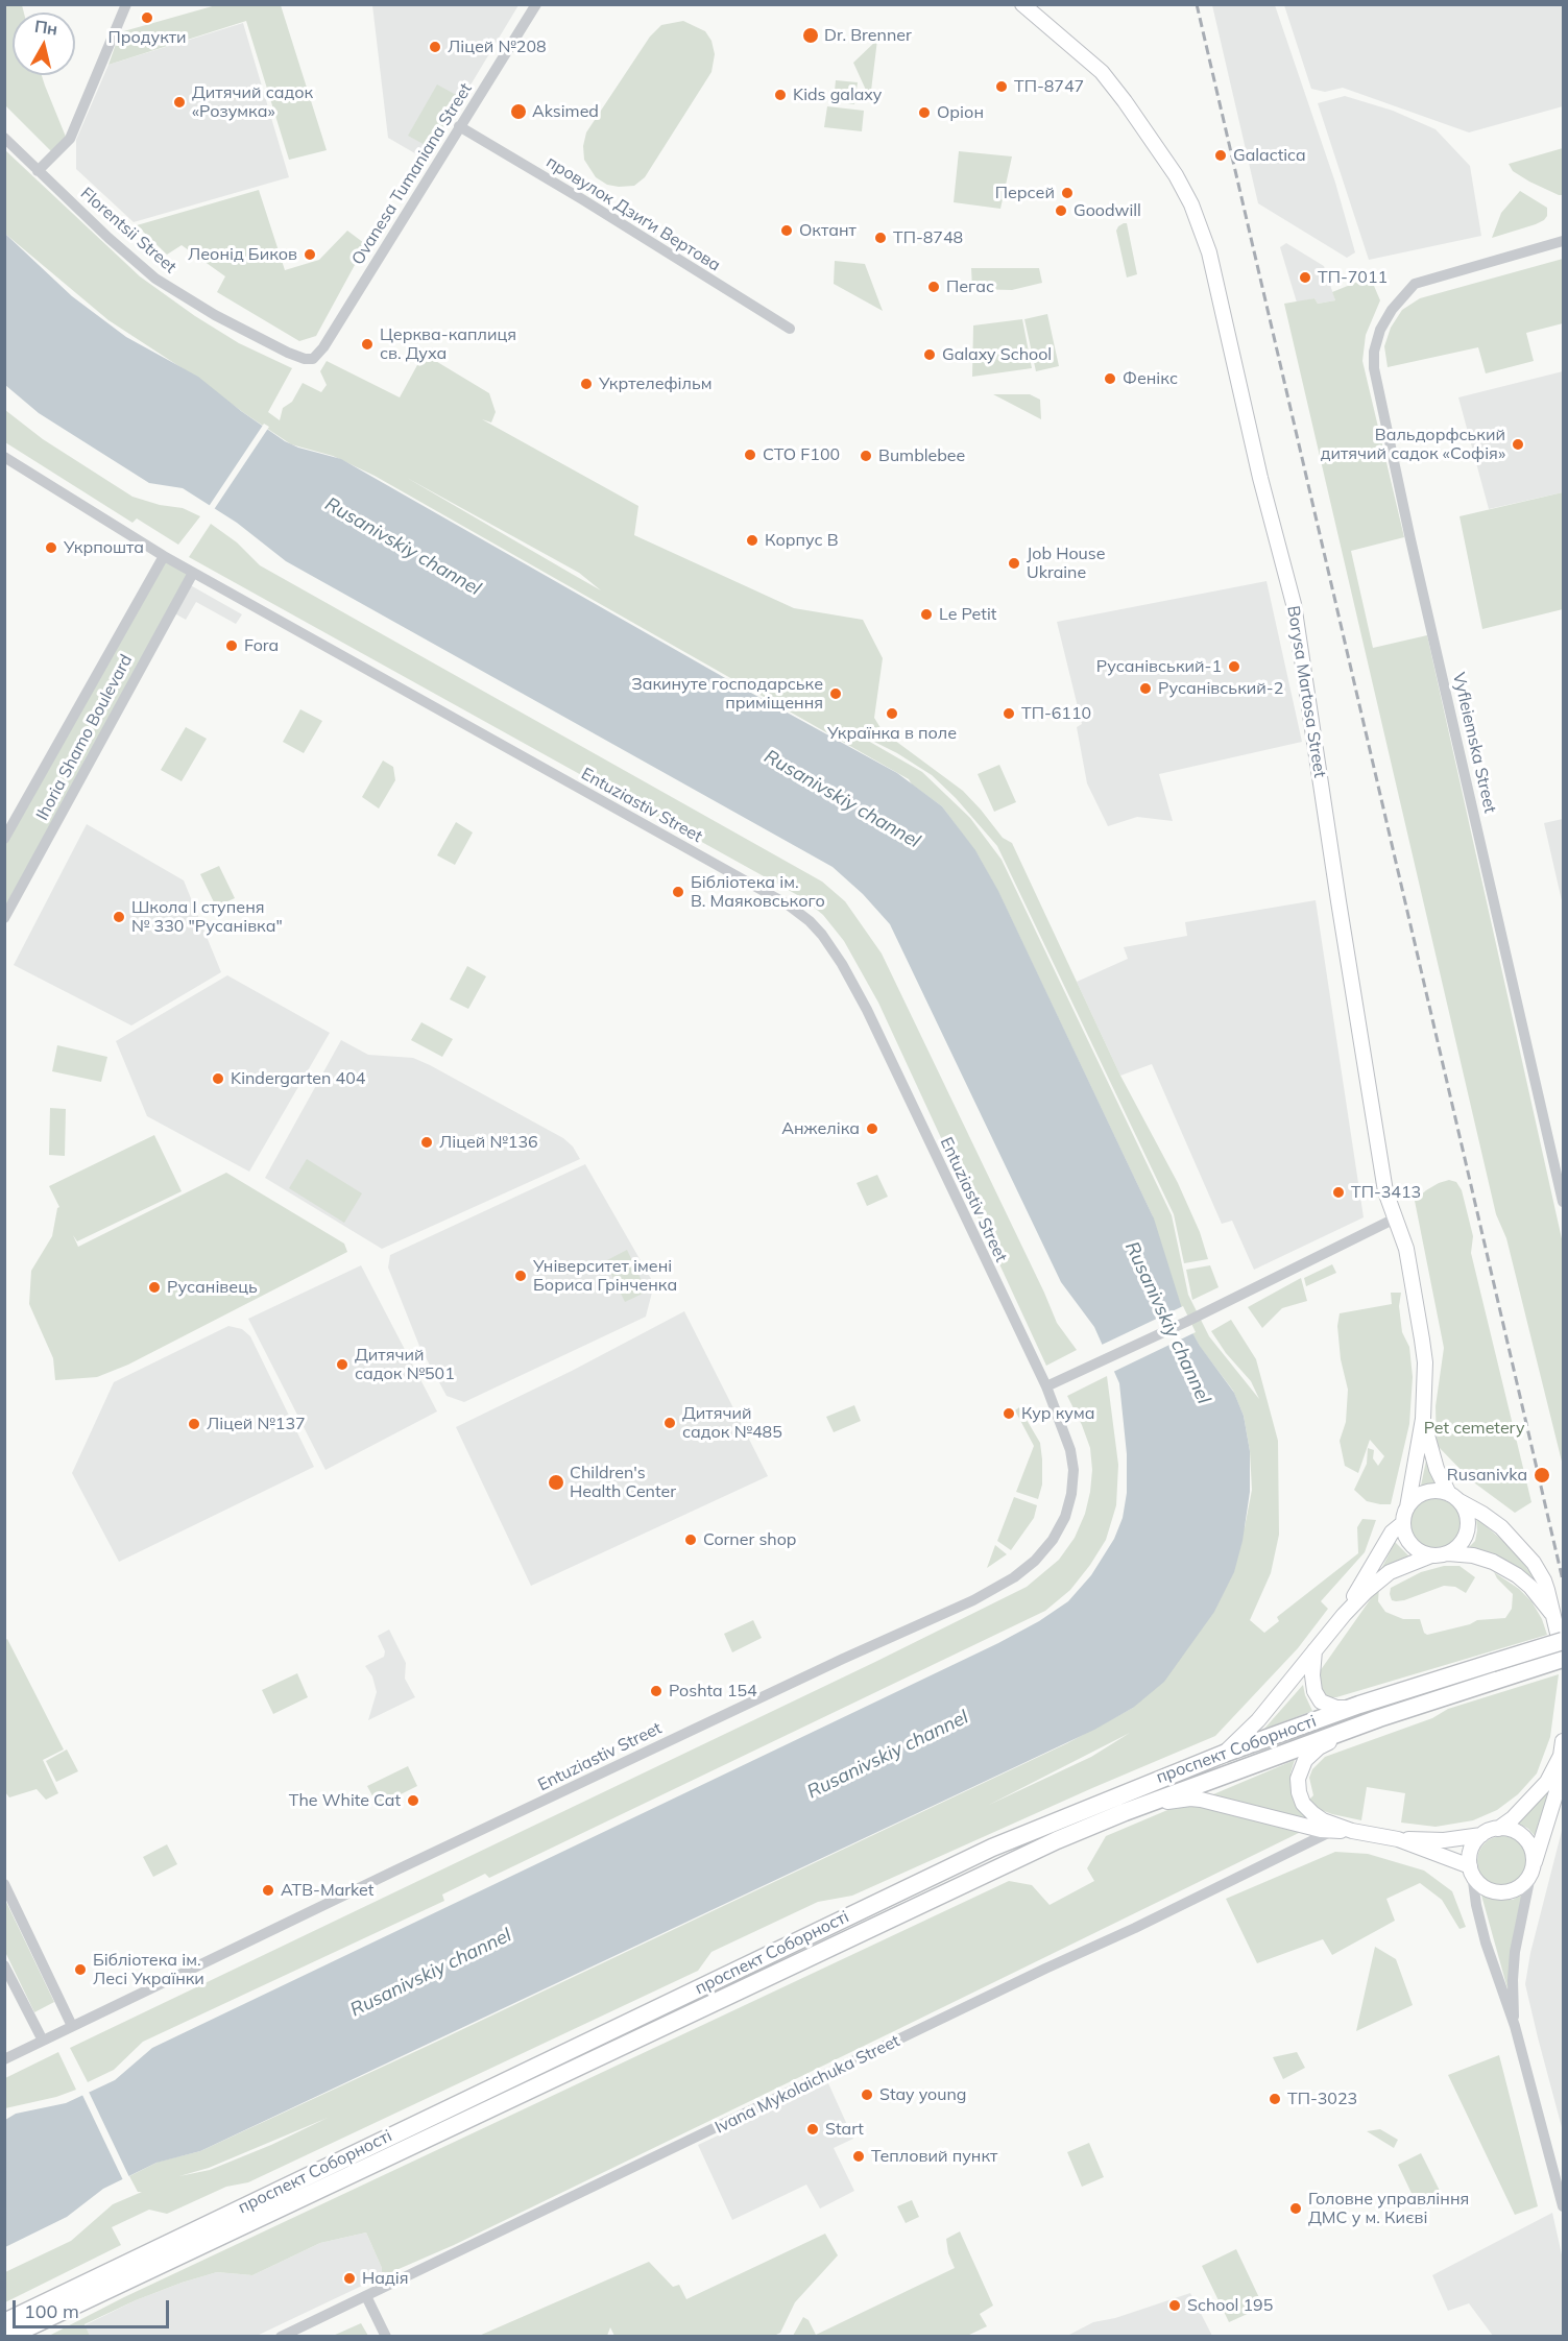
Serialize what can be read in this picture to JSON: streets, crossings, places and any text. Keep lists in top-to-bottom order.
{
  "streets": {
    "highway": ["проспект Соборності"],
    "main road": ["Borysa Martosa Street", "Ivana Mykolaichuka Street"],
    "street": [
      "Ovanesa Tumaniana Street",
      "провулок Дзиґи Вертова",
      "Florentsii Street",
      "Ihoria Shamo Boulevard",
      "Vyfleiemska Street",
      "Entuziastiv Street"
    ]
  },
  "crossings": [
    ["Ovanesa Tumaniana Street", "провулок Дзиґи Вертова"],
    ["Ovanesa Tumaniana Street", "Florentsii Street"],
    ["Ihoria Shamo Boulevard", "Entuziastiv Street"],
    ["проспект Соборності", "Ivana Mykolaichuka Street"]
  ],
  "water": ["Rusanivskiy channel"],
  "parks": ["Pet cemetery"],
  "places": [
    "Продукти",
    "Dr. Brenner",
    "Ліцей №208",
    "ТП-8747",
    "Kids galaxy",
    "Дитячий садок «Розумка»",
    "Aksimed",
    "Оріон",
    "Galactica",
    "Персей",
    "Goodwill",
    "Октант",
    "ТП-8748",
    "Леонід Биков",
    "ТП-7011",
    "Пегас",
    "Церква-каплиця св. Духа",
    "Galaxy School",
    "Фенікс",
    "Укртелефільм",
    "Вальдорфський дитячий садок «Софія»",
    "СТО F100",
    "Bumblebee",
    "Корпус В",
    "Укрпошта",
    "Job House Ukraine",
    "Le Petit",
    "Fora",
    "Русанівський-1",
    "Русанівський-2",
    "Закинуте господарське приміщення",
    "Українка в поле",
    "ТП-6110",
    "Бібліотека ім. В. Маяковського",
    "Школа І ступеня № 330 \"Русанівка\"",
    "Kindergarten 404",
    "Анжеліка",
    "Ліцей №136",
    "ТП-3413",
    "Університет імені Бориса Грінченка",
    "Русанівець",
    "Дитячий садок №501",
    "Кур кума",
    "Дитячий садок №485",
    "Ліцей №137",
    "Rusanivka",
    "Children's Health Center",
    "Corner shop",
    "Poshta 154",
    "The White Cat",
    "ATB-Market",
    "Бібліотека ім. Лесі Українки",
    "Stay young",
    "ТП-3023",
    "Start",
    "Тепловий пункт",
    "Головне управління ДМС у м. Києві",
    "Надія",
    "School 195"
  ],
  "scale_bar": "100 m",
  "north": "top"
}
